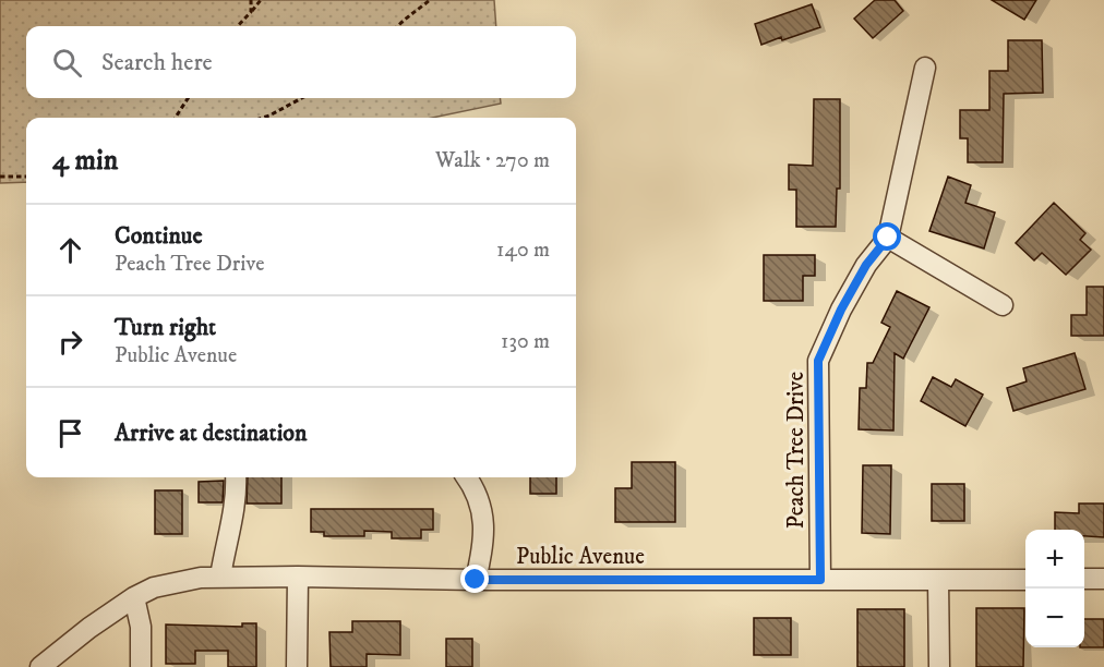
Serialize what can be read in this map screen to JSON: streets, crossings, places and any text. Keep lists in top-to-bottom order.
{
  "streets": {
    "street": ["Peach Tree Drive", "Public Avenue"]
  },
  "crossings": [
    ["Peach Tree Drive", "Public Avenue"]
  ],
  "page": {
    "search": "Search here",
    "heading": ["4 min", "Walk · 270 m"],
    "list": [
      ["Continue", "Peach Tree Drive", "140 m"],
      ["Turn right", "Public Avenue", "130 m"],
      "Arrive at destination"
    ],
    "map_buttons": ["+", "−"]
  }
}
